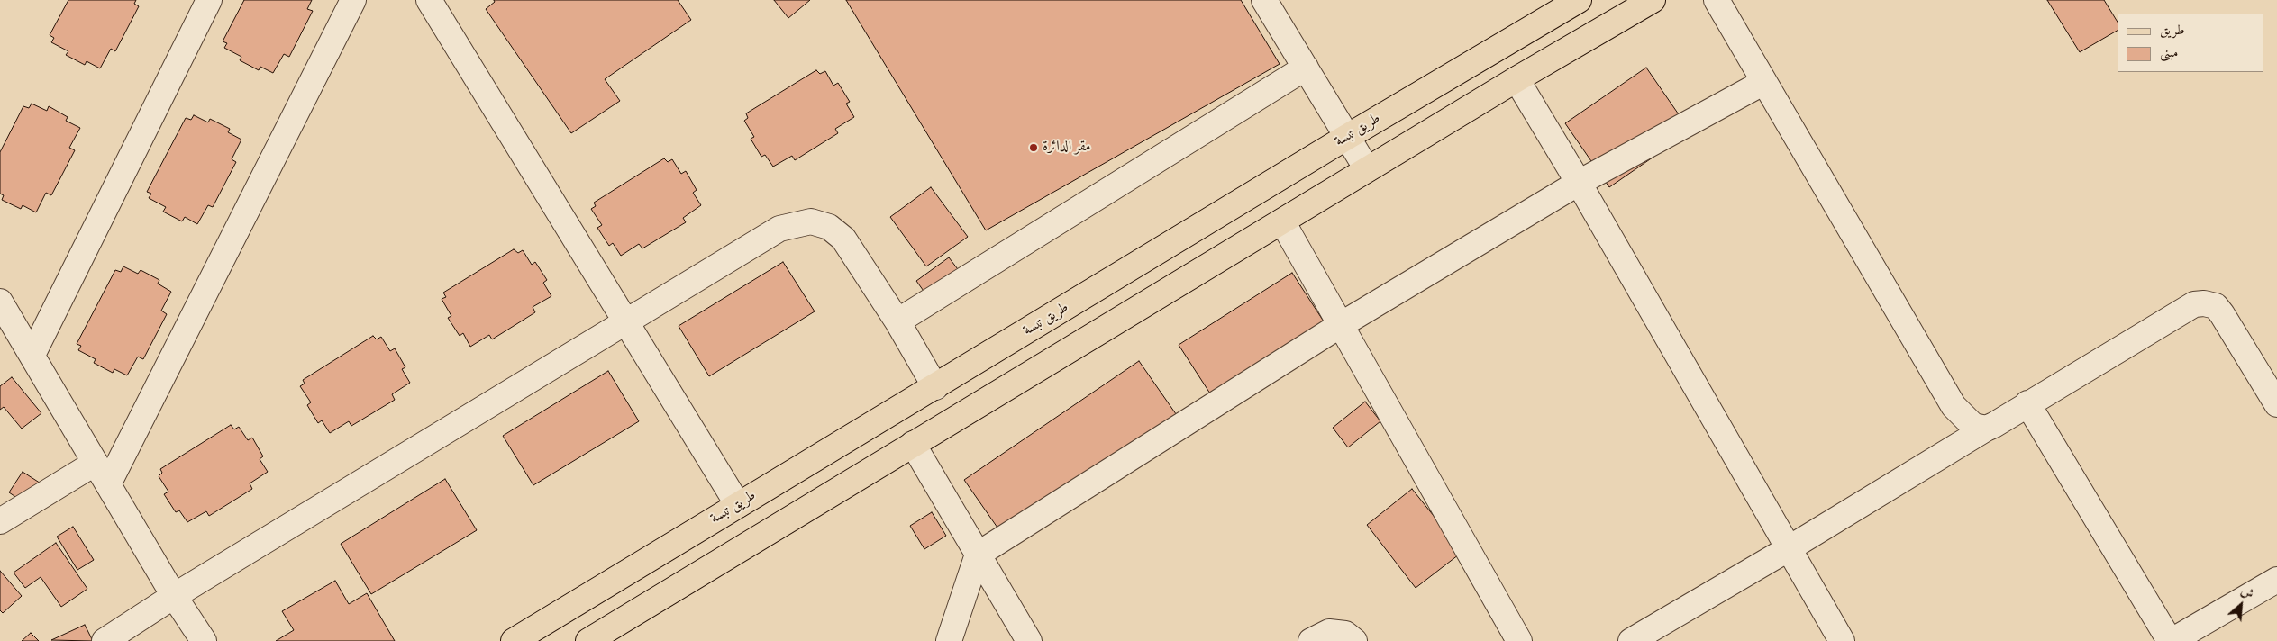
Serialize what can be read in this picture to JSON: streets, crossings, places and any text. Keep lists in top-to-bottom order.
{
  "streets": {
    "main road": ["طريق تبسة"]
  },
  "places": ["مقر الدائرة"],
  "legend": ["طريق", "مبنى"],
  "north": "top right"
}
